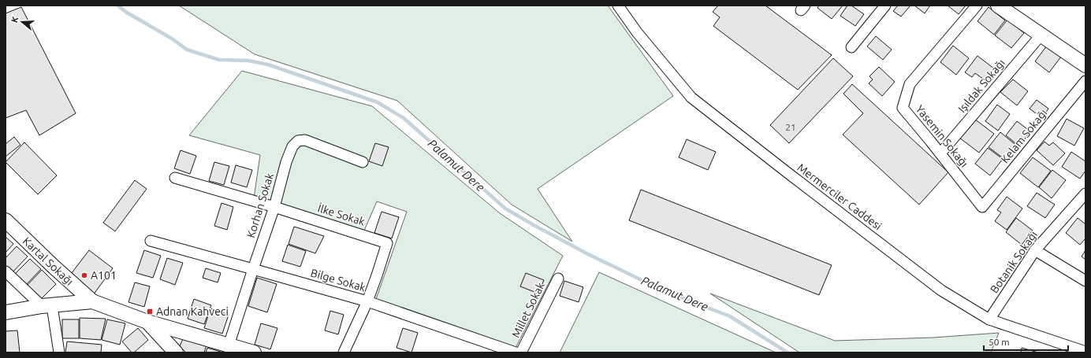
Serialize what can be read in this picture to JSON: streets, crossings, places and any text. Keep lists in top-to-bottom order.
{
  "streets": {
    "main road": ["Kartal Sokağı"],
    "street": [
      "Işıldak Sokağı",
      "Yasemin Sokağı",
      "Kelam Sokağı",
      "Mermerciler Caddesi",
      "Korhan Sokak",
      "İlke Sokak",
      "Botanik Sokağı",
      "Bilge Sokak",
      "Millet Sokak"
    ]
  },
  "crossings": [
    ["Işıldak Sokağı", "Yasemin Sokağı"],
    ["Yasemin Sokağı", "Kelam Sokağı"],
    ["Mermerciler Caddesi", "Botanik Sokağı"],
    ["Korhan Sokak", "İlke Sokak"],
    ["Korhan Sokak", "Bilge Sokak"],
    ["İlke Sokak", "Bilge Sokak"]
  ],
  "water": ["Palamut Dere"],
  "places": {
    "other": ["A101"],
    "transit": ["Adnan Kahveci"]
  },
  "house_numbers": ["21"],
  "scale_bar": "50 m",
  "north": "left"
}
